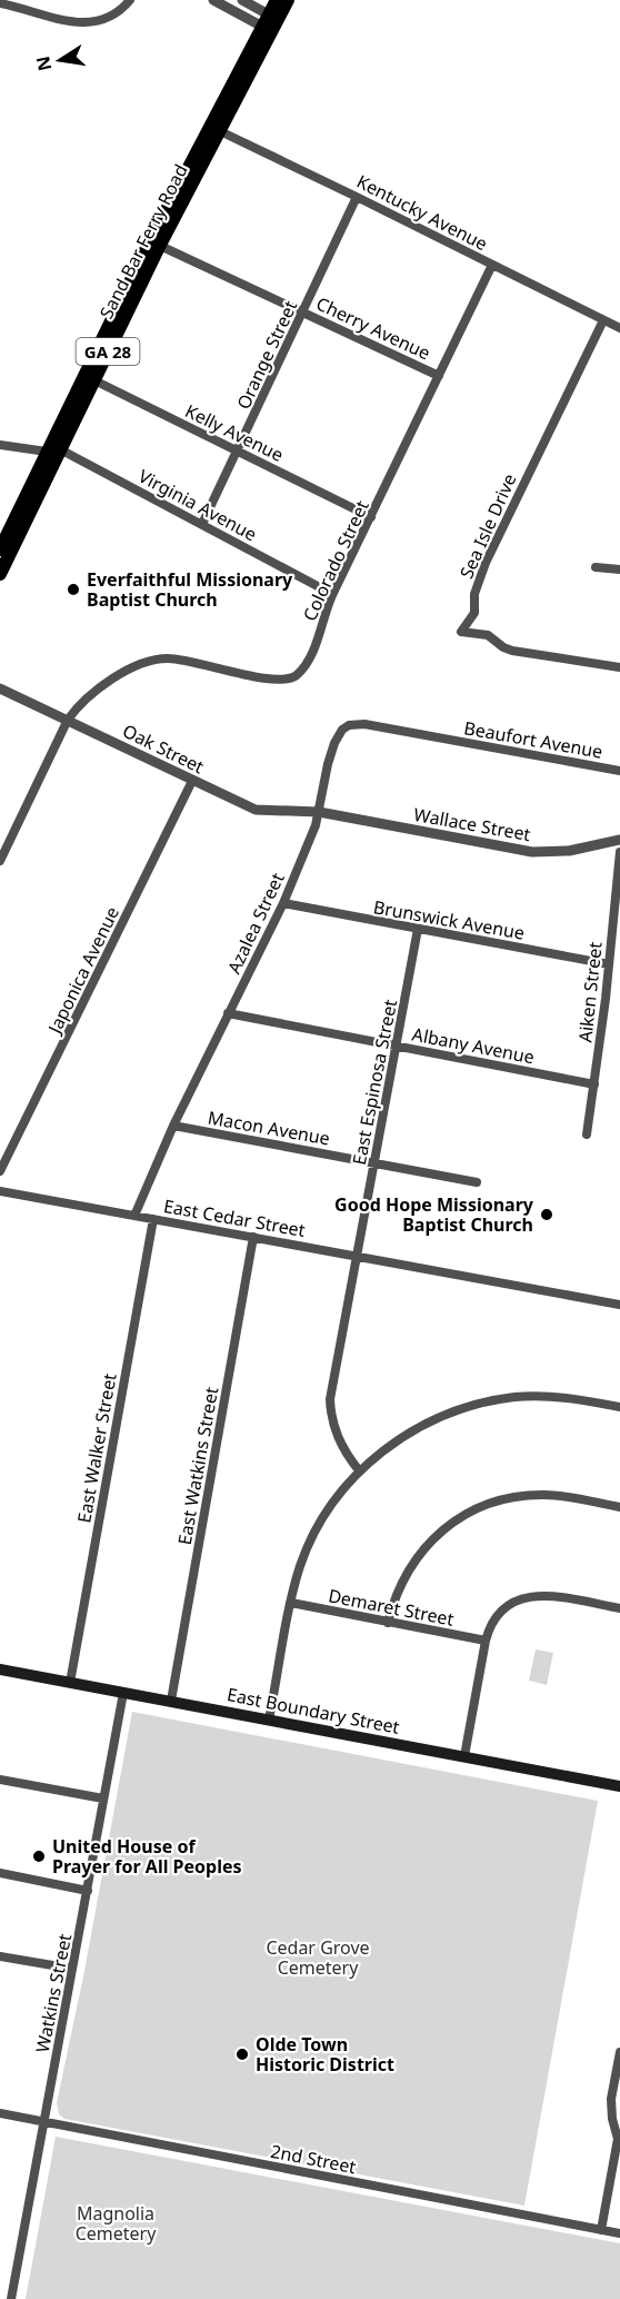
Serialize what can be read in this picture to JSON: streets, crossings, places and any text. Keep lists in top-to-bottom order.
{
  "streets": {
    "main road": ["Sand Bar Ferry Road", "GA 28", "East Boundary Street"],
    "street": [
      "Kentucky Avenue",
      "Cherry Avenue",
      "Orange Street",
      "Kelly Avenue",
      "Virginia Avenue",
      "Sea Isle Drive",
      "Colorado Street",
      "Beaufort Avenue",
      "Oak Street",
      "Wallace Street",
      "Brunswick Avenue",
      "Azalea Street",
      "Japonica Avenue",
      "Aiken Street",
      "Albany Avenue",
      "East Espinosa Street",
      "Macon Avenue",
      "East Cedar Street",
      "East Walker Street",
      "East Watkins Street",
      "Demaret Street",
      "Watkins Street",
      "2nd Street"
    ]
  },
  "crossings": [
    ["Kentucky Avenue", "Sand Bar Ferry Road"],
    ["Kentucky Avenue", "Orange Street"],
    ["Kentucky Avenue", "Sea Isle Drive"],
    ["Kentucky Avenue", "Colorado Street"],
    ["Sand Bar Ferry Road", "Cherry Avenue"],
    ["Sand Bar Ferry Road", "Kelly Avenue"],
    ["Sand Bar Ferry Road", "Virginia Avenue"],
    ["Cherry Avenue", "Orange Street"],
    ["Cherry Avenue", "Colorado Street"],
    ["Orange Street", "Kelly Avenue"],
    ["Orange Street", "Virginia Avenue"],
    ["Kelly Avenue", "Colorado Street"],
    ["Virginia Avenue", "Colorado Street"],
    ["Colorado Street", "Oak Street"],
    ["Beaufort Avenue", "Azalea Street"],
    ["Oak Street", "Wallace Street"],
    ["Oak Street", "Azalea Street"],
    ["Oak Street", "Japonica Avenue"],
    ["Wallace Street", "Azalea Street"],
    ["Brunswick Avenue", "Azalea Street"],
    ["Brunswick Avenue", "Aiken Street"],
    ["Brunswick Avenue", "East Espinosa Street"],
    ["Azalea Street", "Albany Avenue"],
    ["Azalea Street", "Macon Avenue"],
    ["Azalea Street", "East Cedar Street"],
    ["Aiken Street", "Albany Avenue"],
    ["Albany Avenue", "East Espinosa Street"],
    ["East Espinosa Street", "Macon Avenue"],
    ["East Espinosa Street", "East Cedar Street"],
    ["East Cedar Street", "East Walker Street"],
    ["East Cedar Street", "East Watkins Street"],
    ["East Walker Street", "East Boundary Street"],
    ["East Watkins Street", "East Boundary Street"],
    ["East Boundary Street", "Watkins Street"],
    ["Watkins Street", "2nd Street"]
  ],
  "parks": ["Cedar Grove Cemetery", "Magnolia Cemetery"],
  "places": [
    "Everfaithful Missionary Baptist Church",
    "Good Hope Missionary Baptist Church",
    "United House of Prayer for All Peoples",
    "Olde Town Historic District"
  ],
  "north": "left"
}
